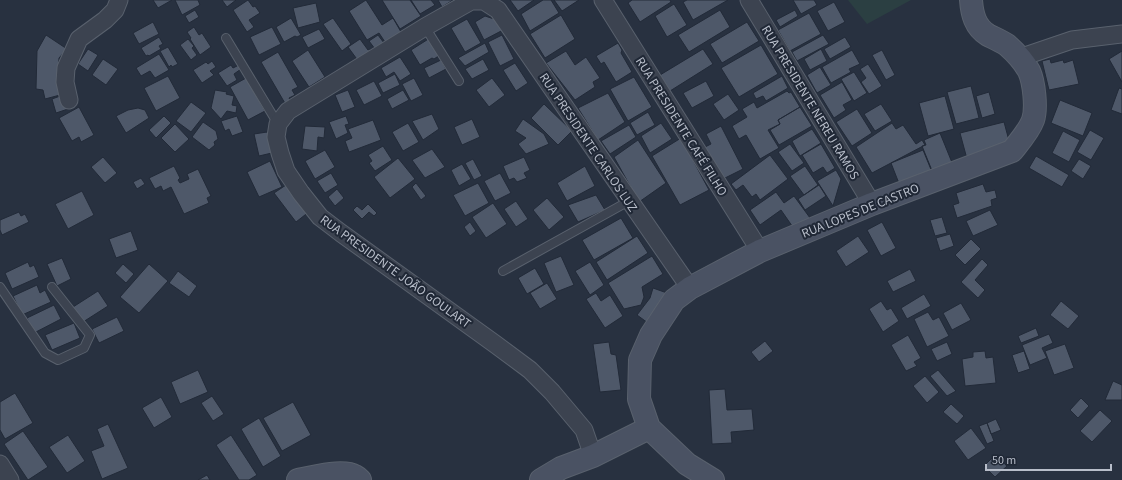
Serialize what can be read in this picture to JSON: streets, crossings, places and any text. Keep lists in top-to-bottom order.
{
  "streets": {
    "street": [
      "RUA PRESIDENTE NEREU RAMOS",
      "RUA PRESIDENTE CAFÉ FILHO",
      "RUA PRESIDENTE CARLOS LUZ",
      "RUA LOPES DE CASTRO",
      "RUA PRESIDENTE JOÃO GOULART"
    ]
  },
  "crossings": [
    ["RUA PRESIDENTE NEREU RAMOS", "RUA LOPES DE CASTRO"],
    ["RUA PRESIDENTE CAFÉ FILHO", "RUA LOPES DE CASTRO"],
    ["RUA PRESIDENTE CARLOS LUZ", "RUA LOPES DE CASTRO"]
  ],
  "scale_bar": "50 m"
}
